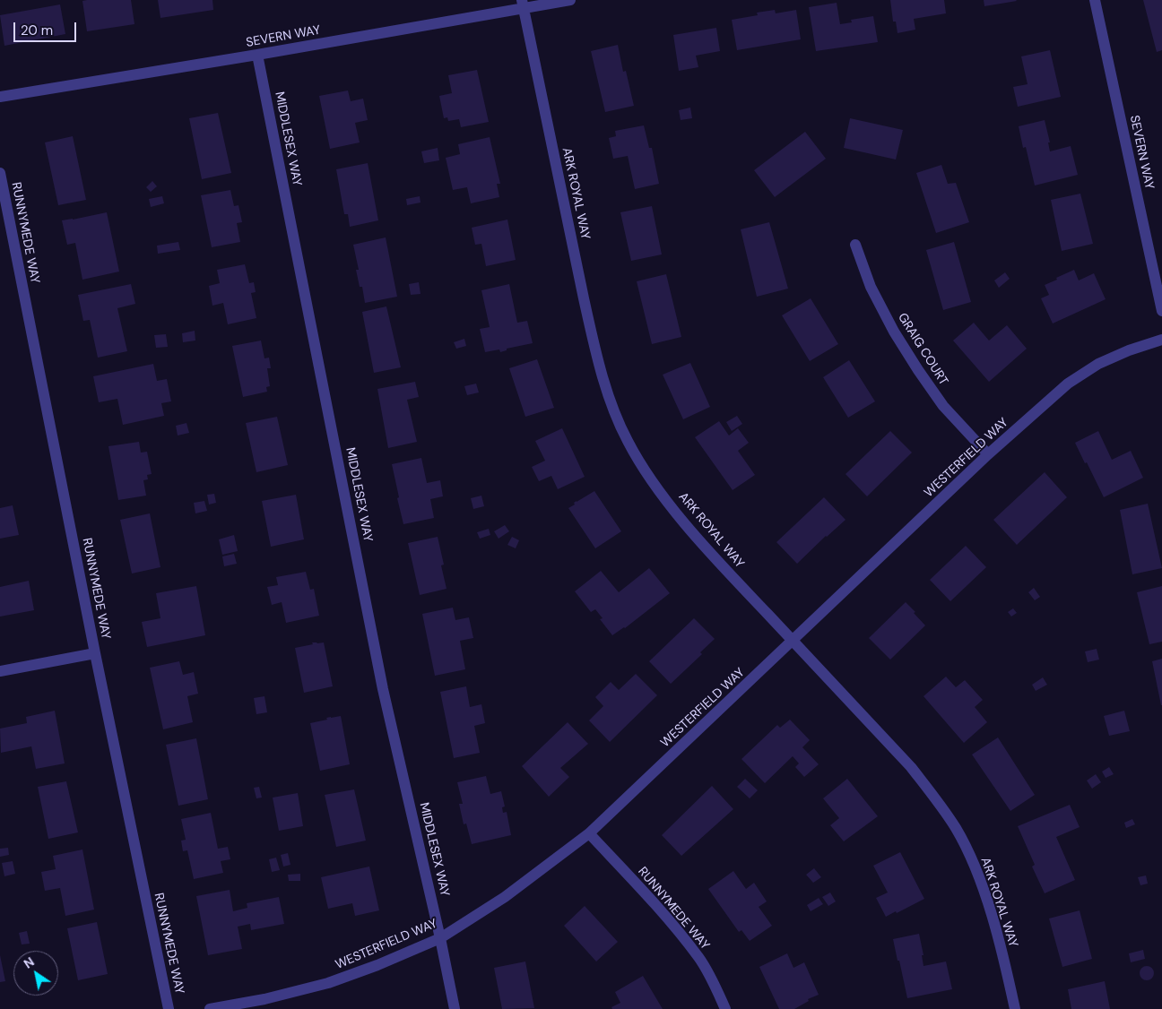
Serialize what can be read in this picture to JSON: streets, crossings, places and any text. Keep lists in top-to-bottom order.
{
  "streets": {
    "street": [
      "SEVERN WAY",
      "MIDDLESEX WAY",
      "ARK ROYAL WAY",
      "RUNNYMEDE WAY",
      "GRAIG COURT",
      "WESTERFIELD WAY"
    ]
  },
  "crossings": [
    ["SEVERN WAY", "MIDDLESEX WAY"],
    ["SEVERN WAY", "ARK ROYAL WAY"],
    ["MIDDLESEX WAY", "WESTERFIELD WAY"],
    ["ARK ROYAL WAY", "WESTERFIELD WAY"],
    ["RUNNYMEDE WAY", "WESTERFIELD WAY"],
    ["GRAIG COURT", "WESTERFIELD WAY"]
  ],
  "scale_bar": "20 m",
  "north": "top left"
}
